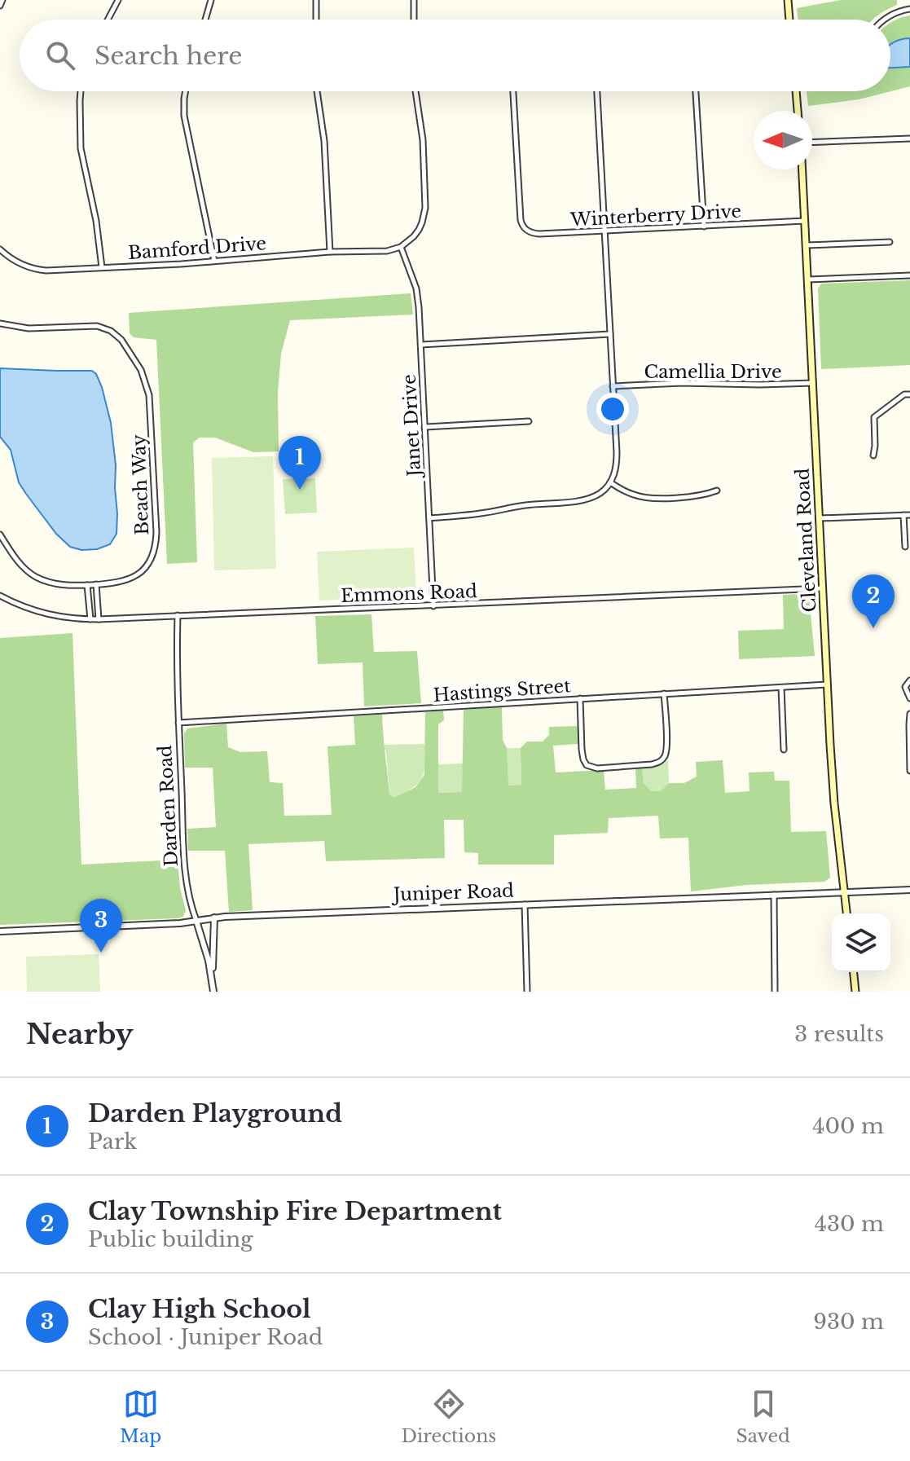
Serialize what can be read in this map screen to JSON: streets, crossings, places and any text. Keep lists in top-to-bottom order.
{
  "streets": {
    "main road": ["Cleveland Road"],
    "street": [
      "Winterberry Drive",
      "Bamford Drive",
      "Camellia Drive",
      "Janet Drive",
      "Beach Way",
      "Emmons Road",
      "Hastings Street",
      "Darden Road",
      "Juniper Road"
    ]
  },
  "crossings": [
    ["Winterberry Drive", "Cleveland Road"],
    ["Bamford Drive", "Janet Drive"],
    ["Camellia Drive", "Cleveland Road"],
    ["Janet Drive", "Emmons Road"],
    ["Cleveland Road", "Emmons Road"],
    ["Cleveland Road", "Hastings Street"],
    ["Cleveland Road", "Juniper Road"],
    ["Emmons Road", "Darden Road"],
    ["Hastings Street", "Darden Road"],
    ["Darden Road", "Juniper Road"]
  ],
  "north": "left",
  "page": {
    "search": "Search here",
    "pins": ["1", "2", "3"],
    "heading": ["Nearby", "3 results"],
    "list": [
      {
        "mark": "1",
        "name": "Darden Playground",
        "note": "Park",
        "value": "400 m"
      },
      {
        "mark": "2",
        "name": "Clay Township Fire Department",
        "note": "Public building",
        "value": "430 m"
      },
      {
        "mark": "3",
        "name": "Clay High School",
        "note": "School · Juniper Road",
        "value": "930 m"
      }
    ],
    "nav": ["Map", "Directions", "Saved"]
  }
}
